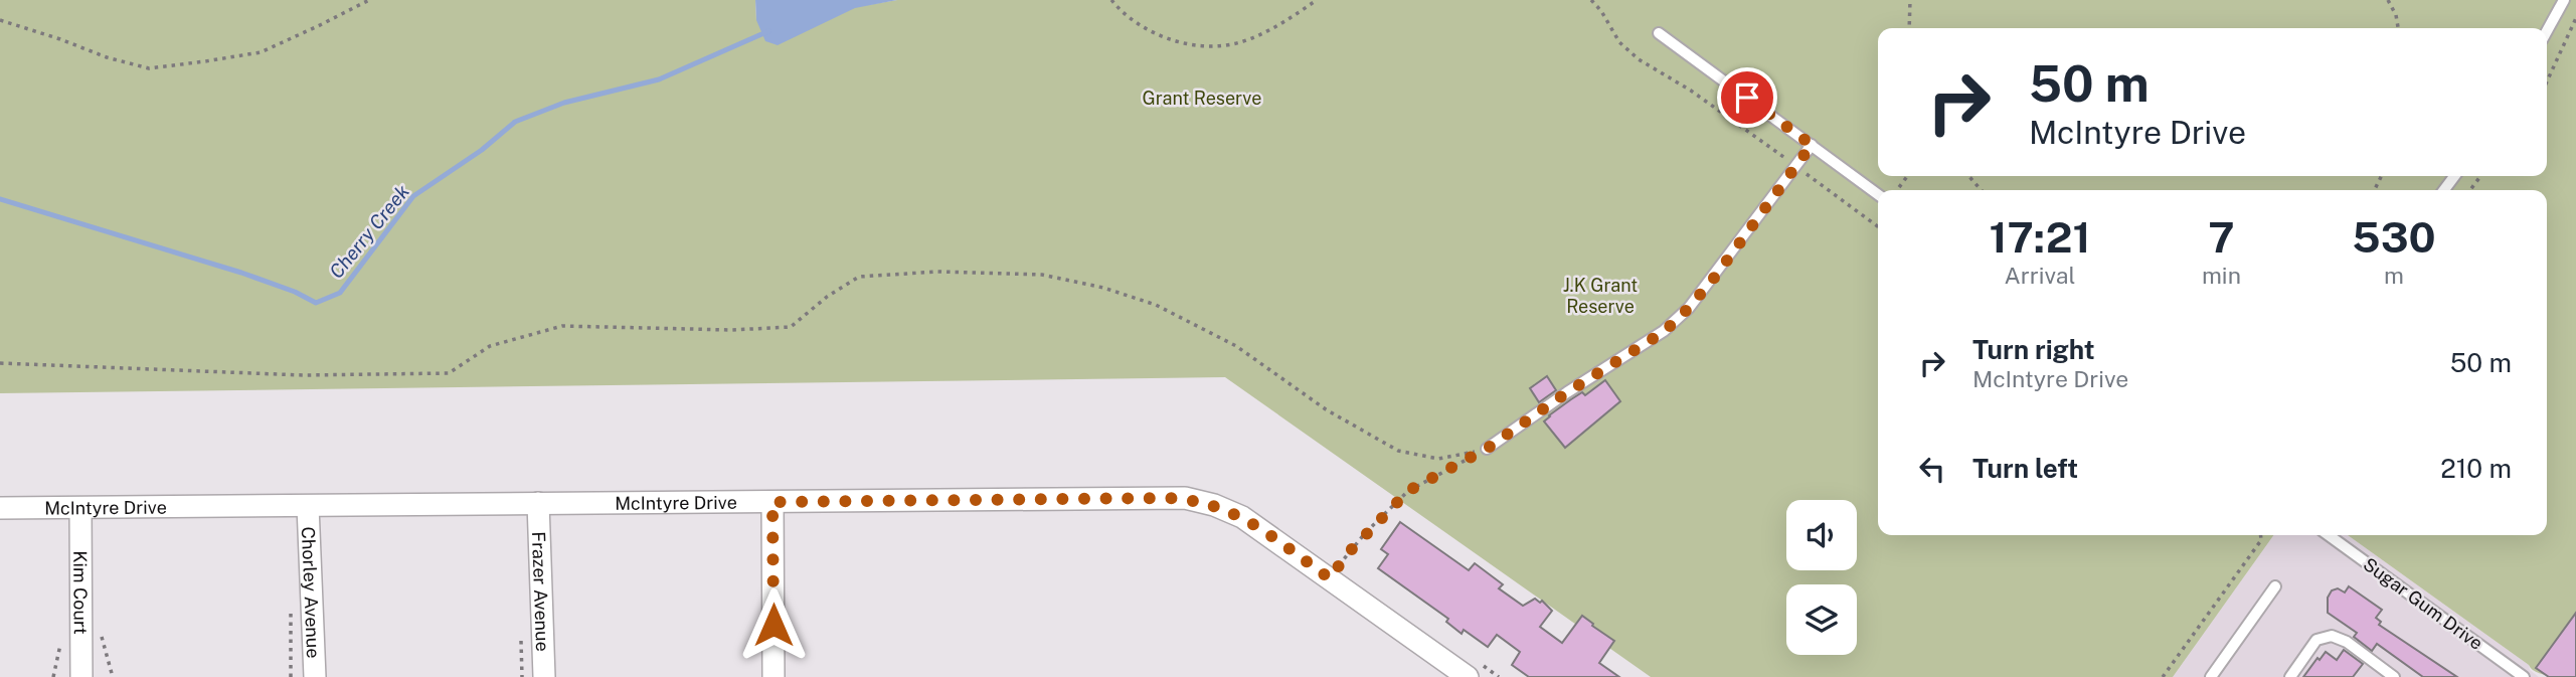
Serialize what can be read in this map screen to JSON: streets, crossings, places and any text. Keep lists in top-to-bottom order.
{
  "streets": {
    "street": [
      "McIntyre Drive",
      "Frazer Avenue",
      "Chorley Avenue",
      "Kim Court"
    ],
    "lane": ["Sugar Gum Drive"]
  },
  "crossings": [
    ["McIntyre Drive", "Frazer Avenue"],
    ["McIntyre Drive", "Chorley Avenue"],
    ["McIntyre Drive", "Kim Court"]
  ],
  "water": ["Cherry Creek"],
  "parks": ["Grant Reserve", "J.K Grant Reserve"],
  "page": {
    "turn": ["50 m", "McIntyre Drive"],
    "eta": [
      "17:21",
      "Arrival",
      "7",
      "min",
      "530",
      "m"
    ],
    "list": [
      {
        "name": "Turn right",
        "note": "McIntyre Drive",
        "value": "50 m"
      },
      {
        "name": "Turn left",
        "value": "210 m"
      }
    ]
  }
}
